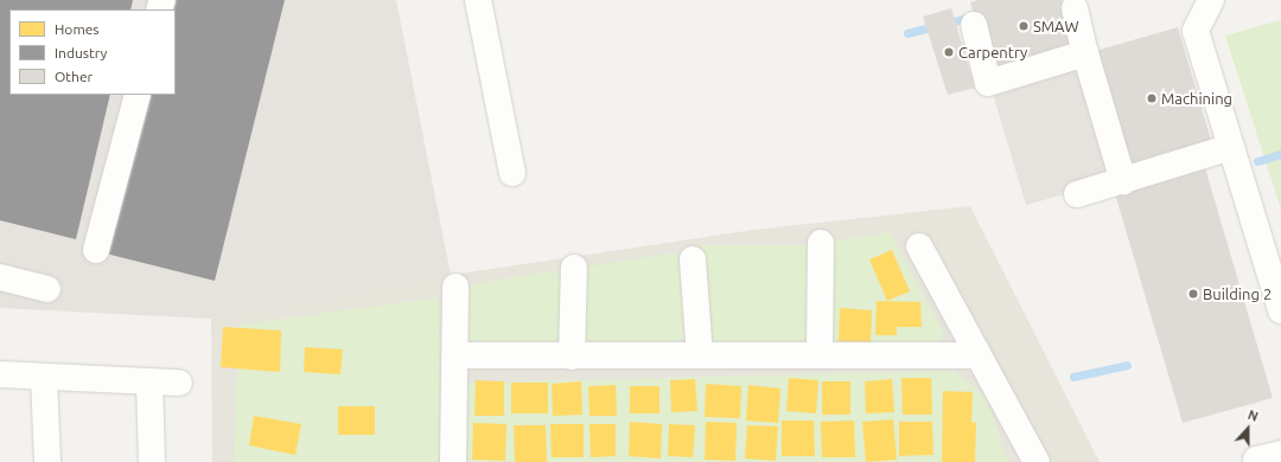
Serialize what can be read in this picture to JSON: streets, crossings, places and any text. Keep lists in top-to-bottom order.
{
  "places": [
    "SMAW",
    "Carpentry",
    "Machining",
    "Building 2"
  ],
  "legend": ["Homes", "Industry", "Other"],
  "north": "top"
}
